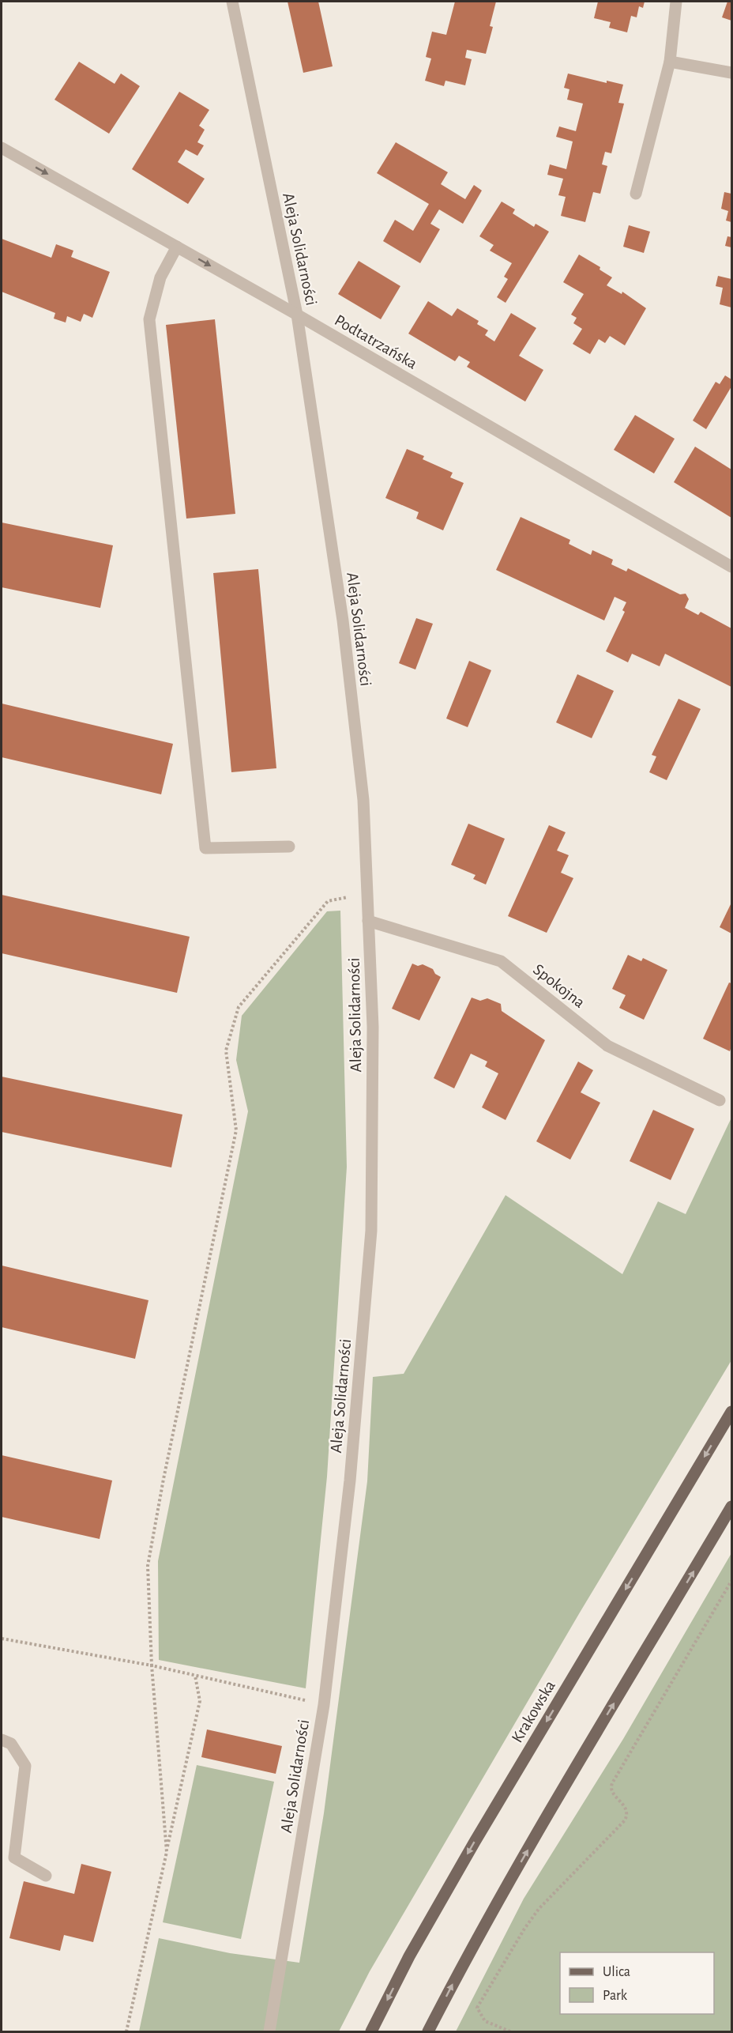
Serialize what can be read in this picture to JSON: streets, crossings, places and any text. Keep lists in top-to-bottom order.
{
  "streets": {
    "main road": ["Krakowska"],
    "street": ["Aleja Solidarności", "Podtatrzańska", "Spokojna"]
  },
  "crossings": [
    ["Aleja Solidarności", "Podtatrzańska"],
    ["Aleja Solidarności", "Spokojna"]
  ],
  "one_way": ["Podtatrzańska"],
  "legend": ["Ulica", "Park"]
}
